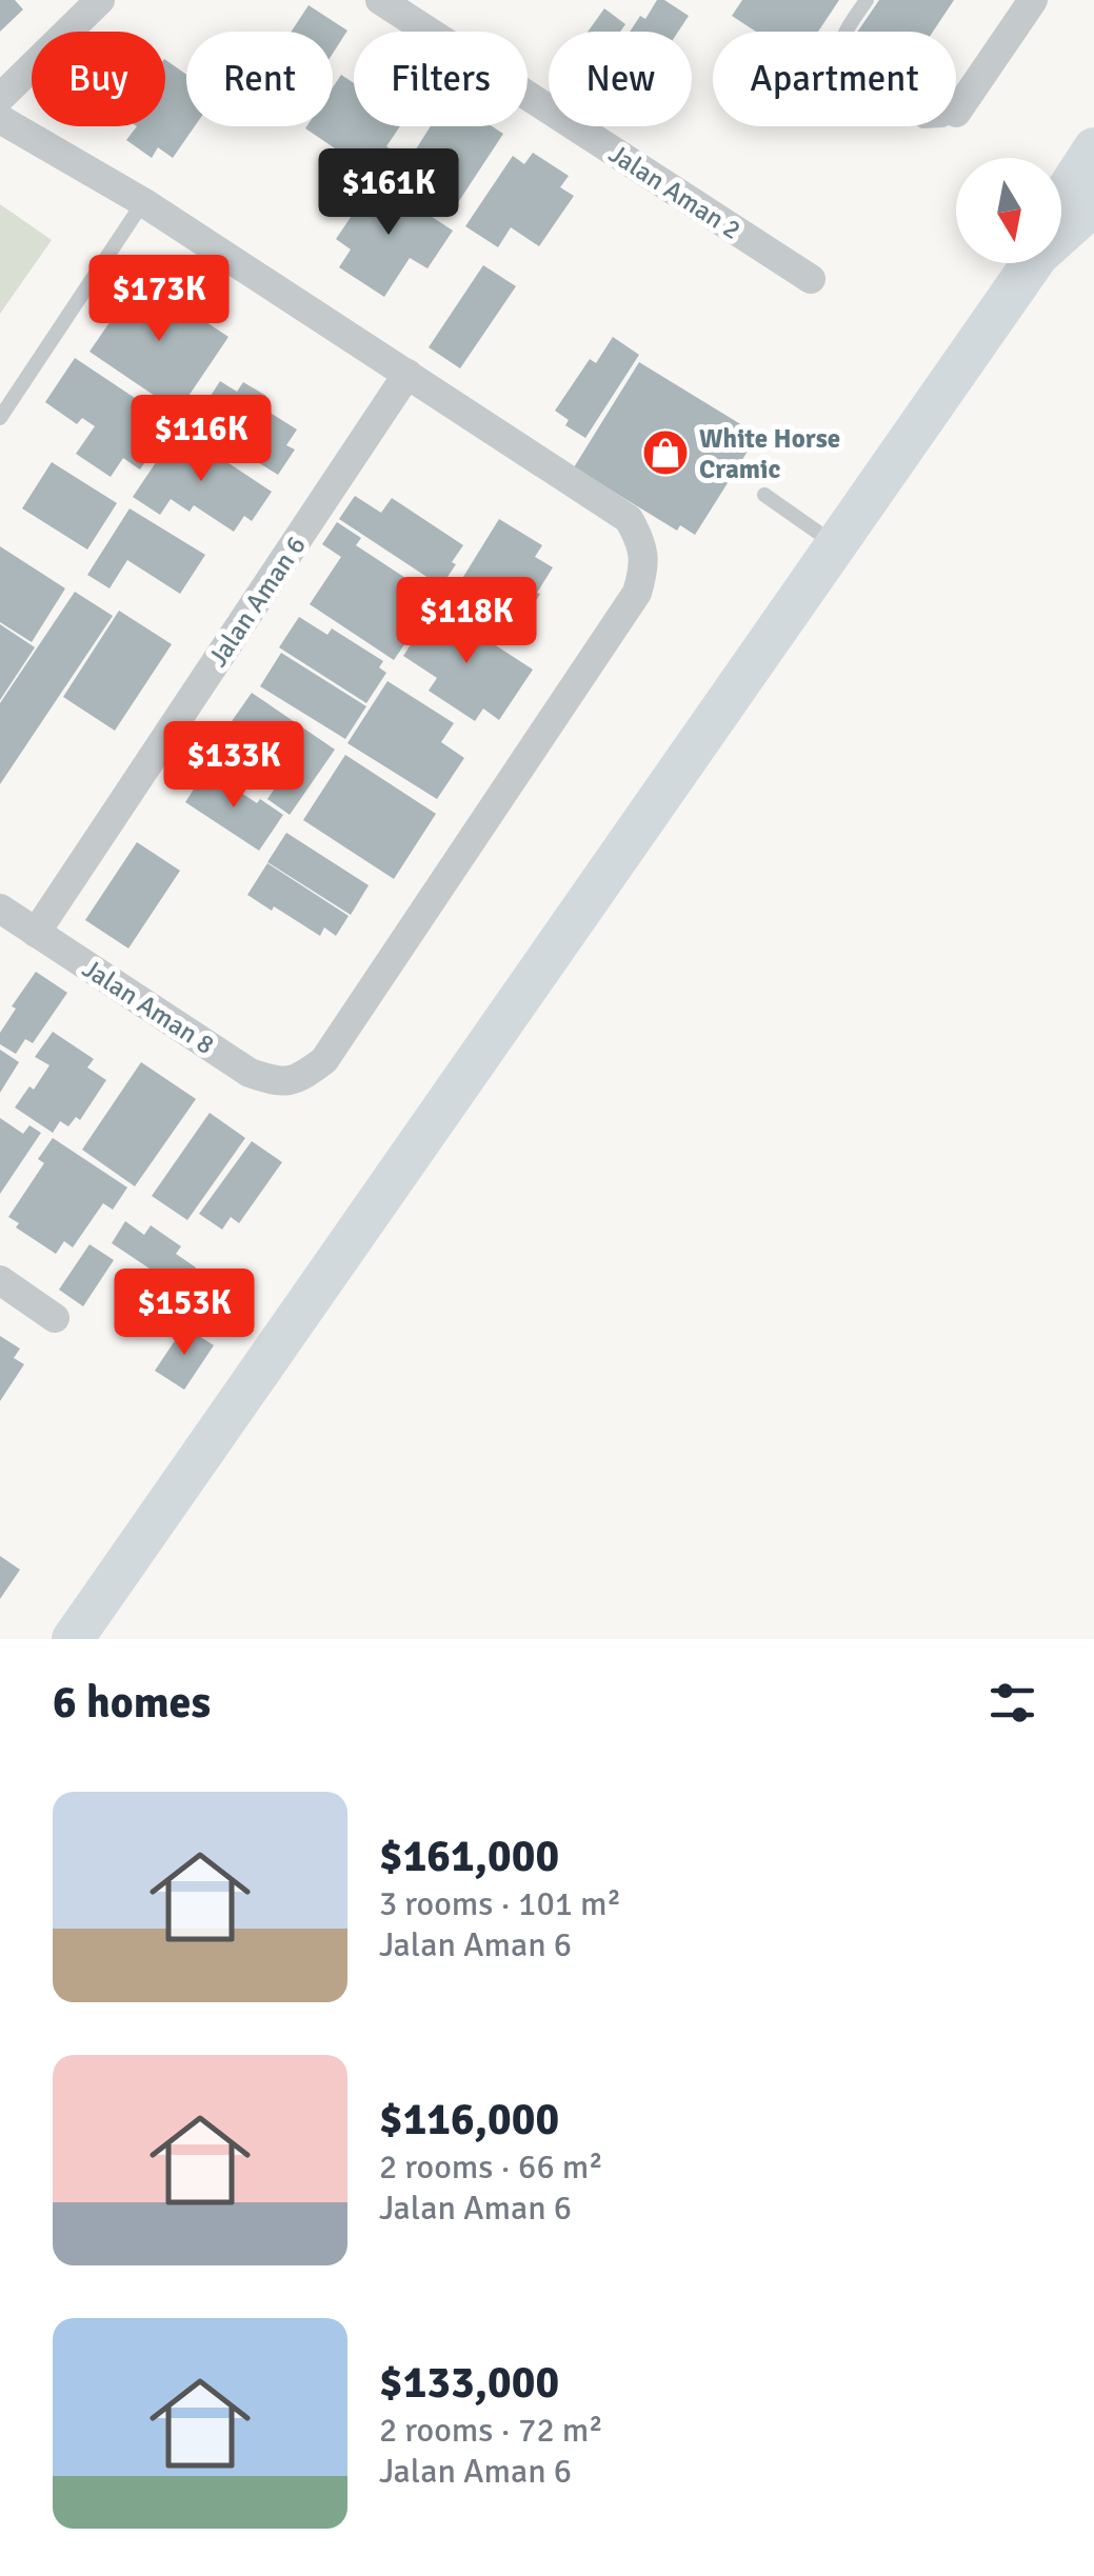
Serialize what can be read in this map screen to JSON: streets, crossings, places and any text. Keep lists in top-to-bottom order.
{
  "streets": {
    "street": ["Jalan Aman 2", "Jalan Aman 6", "Jalan Aman 8"]
  },
  "crossings": [
    ["Jalan Aman 6", "Jalan Aman 8"]
  ],
  "places": {
    "shop": ["White Horse Cramic"]
  },
  "north": "bottom",
  "page": {
    "chip": [
      "Buy",
      "Rent",
      "Filters",
      "New",
      "Apartment"
    ],
    "price": [
      "$161K",
      "$173K",
      "$116K",
      "$118K",
      "$133K",
      "$153K"
    ],
    "heading": "6 homes",
    "list": [
      {
        "name": "$161,000",
        "note": "3 rooms · 101 m² · Jalan Aman 6"
      },
      {
        "name": "$116,000",
        "note": "2 rooms · 66 m² · Jalan Aman 6"
      },
      {
        "name": "$133,000",
        "note": "2 rooms · 72 m² · Jalan Aman 6"
      }
    ]
  }
}
